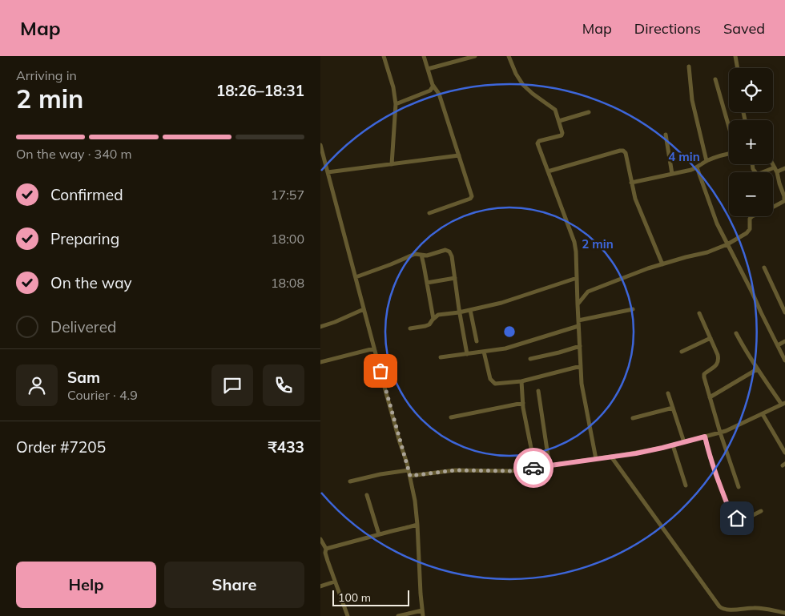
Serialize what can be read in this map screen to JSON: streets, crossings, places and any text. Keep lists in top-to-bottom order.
{
  "scale_bar": "100 m",
  "page": {
    "header": "Map",
    "nav": ["Map", "Directions", "Saved"],
    "heading": ["2 min", "Arriving in", "18:26–18:31"],
    "panel": [
      "Sam",
      "Courier · 4.9",
      "Order #7205",
      "₹433"
    ],
    "map_buttons": ["+", "−"],
    "bar": "On the way · 340 m",
    "list": [
      ["Confirmed", "17:57"],
      ["Preparing", "18:00"],
      ["On the way", "18:08"],
      "Delivered"
    ],
    "buttons": ["Help", "Share"],
    "scale": "100 m"
  },
  "rings": ["4 min", "2 min"]
}
